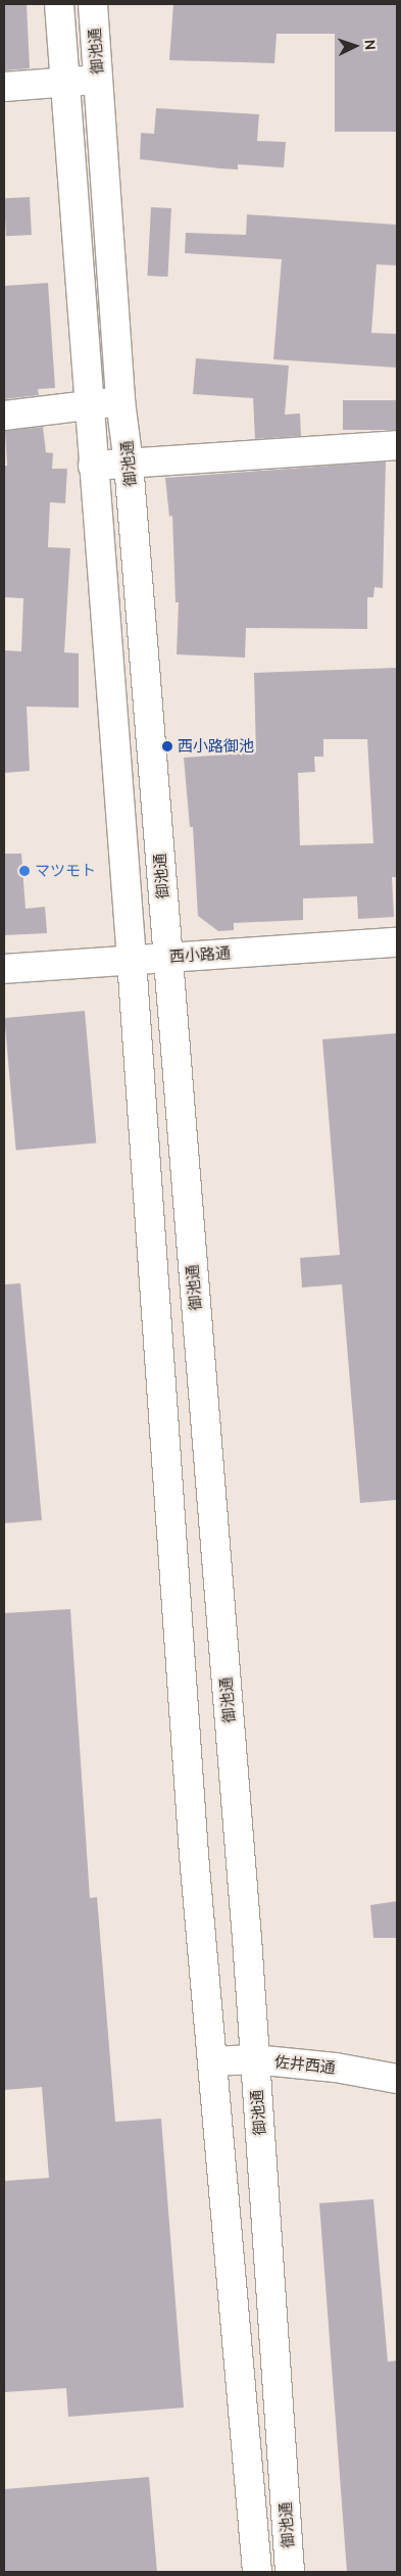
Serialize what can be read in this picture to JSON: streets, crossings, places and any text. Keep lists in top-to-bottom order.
{
  "streets": {
    "street": ["御池通", "西小路通", "佐井西通"]
  },
  "crossings": [
    ["御池通", "西小路通"],
    ["御池通", "佐井西通"]
  ],
  "places": ["西小路御池", "マツモト"],
  "north": "right"
}
